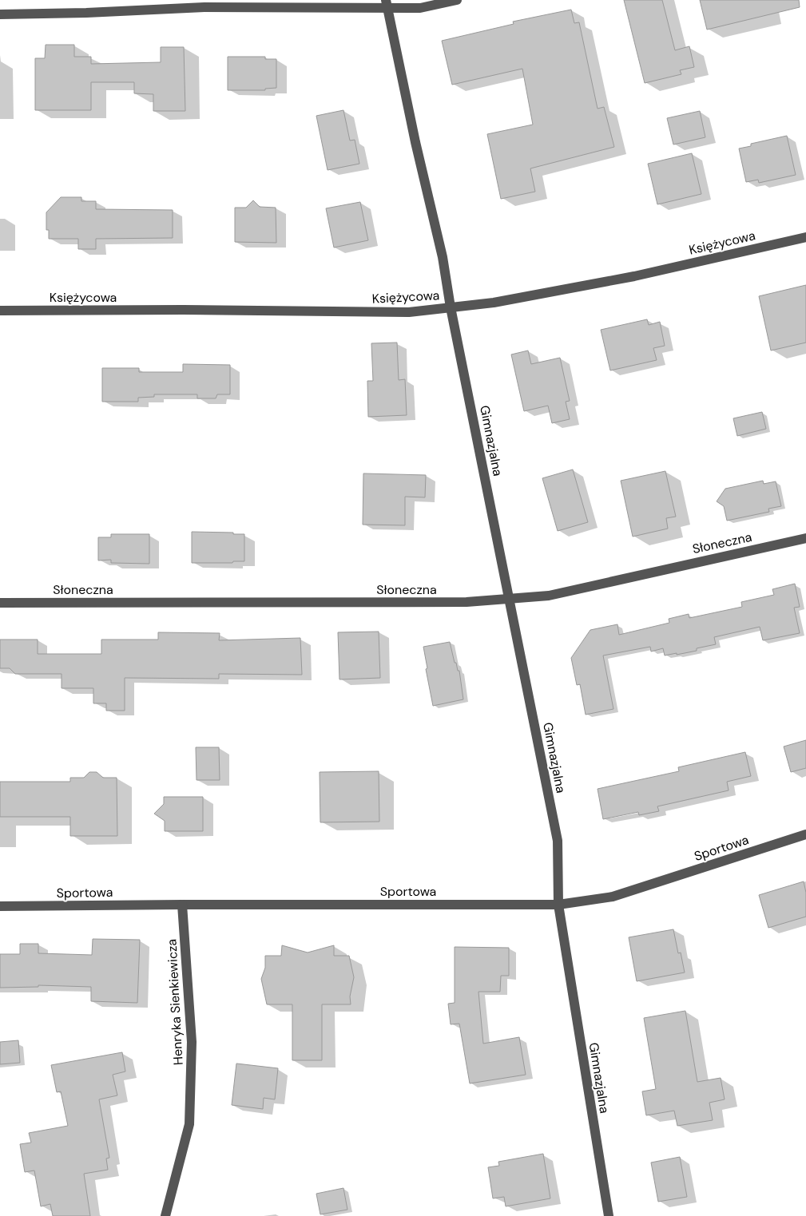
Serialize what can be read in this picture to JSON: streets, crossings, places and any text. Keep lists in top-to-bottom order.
{
  "streets": {
    "street": [
      "Księżycowa",
      "Gimnazjalna",
      "Słoneczna",
      "Sportowa",
      "Henryka Sienkiewicza"
    ]
  },
  "crossings": [
    ["Księżycowa", "Gimnazjalna"],
    ["Gimnazjalna", "Słoneczna"],
    ["Gimnazjalna", "Sportowa"],
    ["Sportowa", "Henryka Sienkiewicza"]
  ]
}
